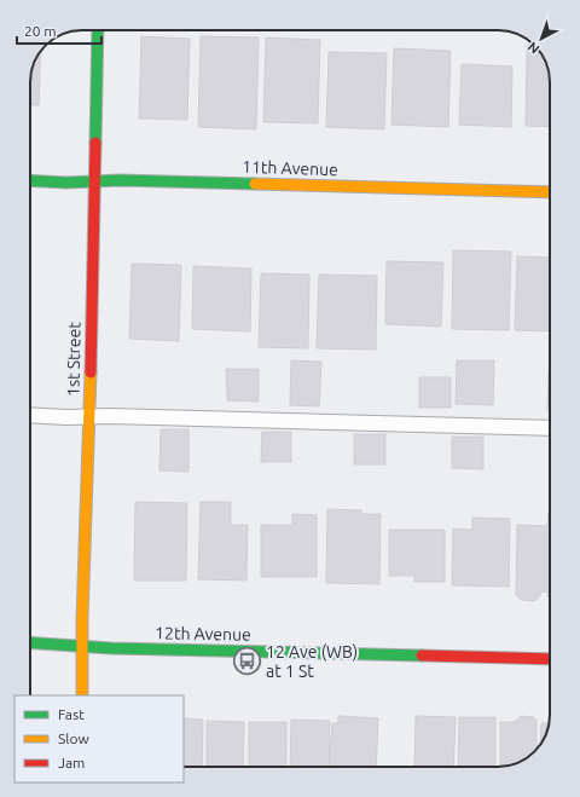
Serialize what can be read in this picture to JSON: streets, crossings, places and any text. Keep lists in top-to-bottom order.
{
  "streets": {
    "street": ["11th Avenue", "1st Street", "12th Avenue"]
  },
  "crossings": [
    ["11th Avenue", "1st Street"],
    ["1st Street", "12th Avenue"]
  ],
  "places": {
    "bus stop": ["12 Ave (WB) at 1 St"]
  },
  "legend": ["Fast", "Slow", "Jam"],
  "scale_bar": "20 m",
  "north": "bottom left"
}
